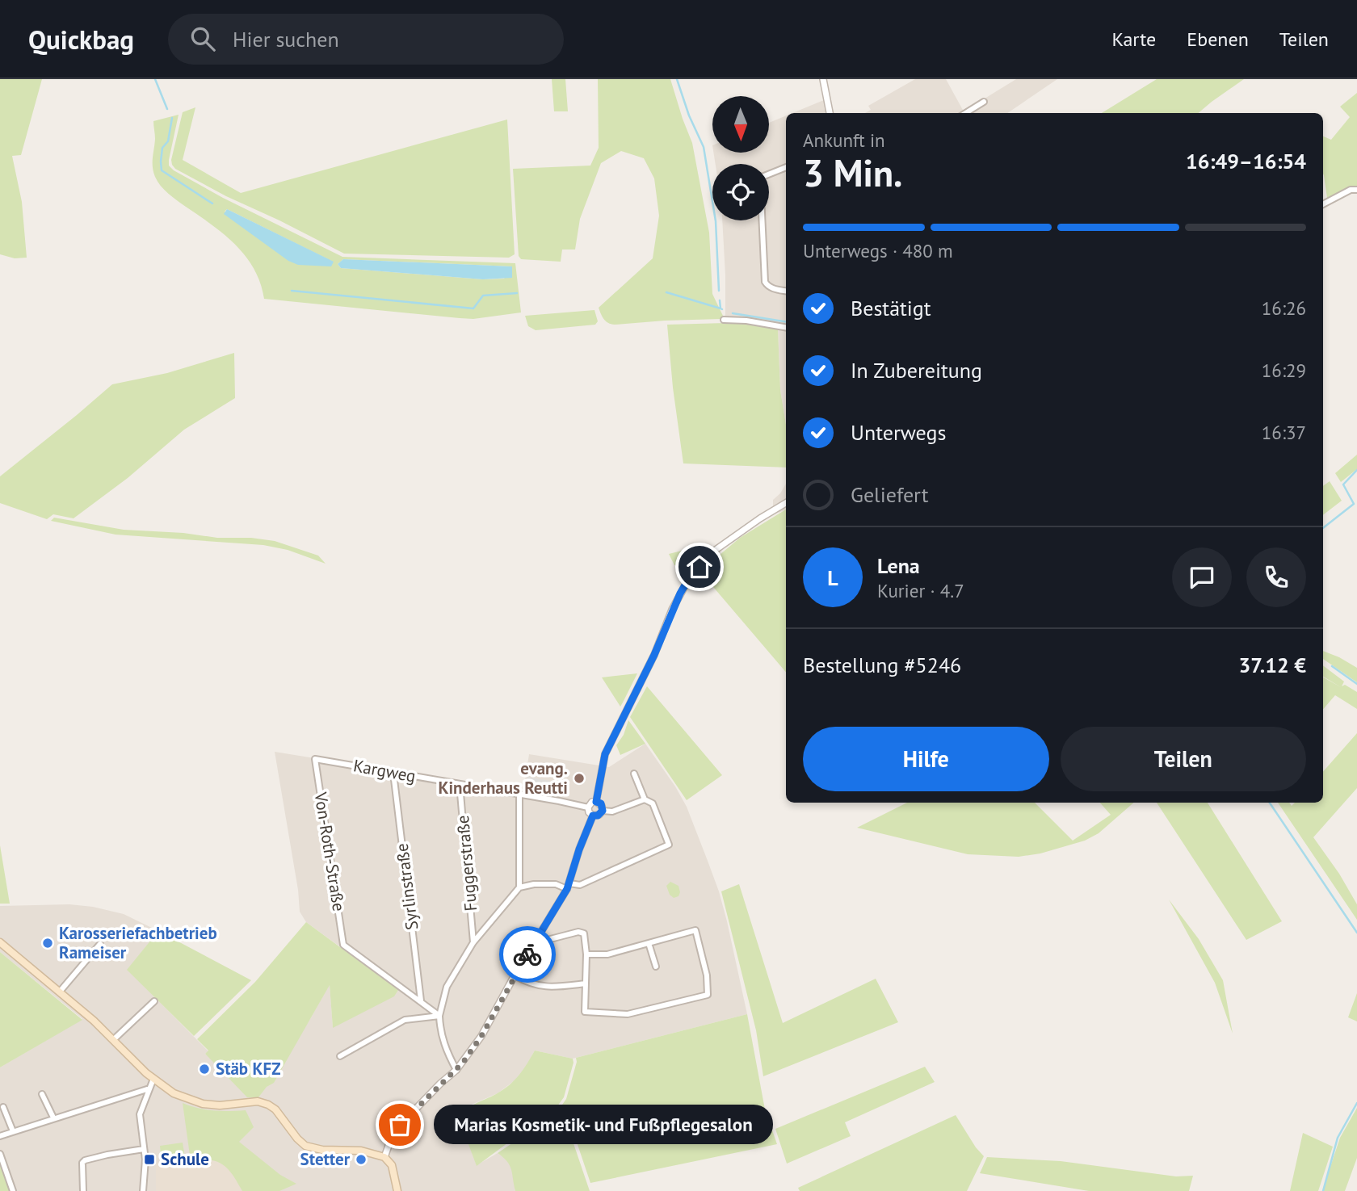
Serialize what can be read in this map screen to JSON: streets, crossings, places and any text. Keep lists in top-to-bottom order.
{
  "streets": {
    "street": [
      "Kargweg",
      "Von-Roth-Straße",
      "Fuggerstraße",
      "Syrlinstraße"
    ]
  },
  "crossings": [
    ["Kargweg", "Von-Roth-Straße"],
    ["Kargweg", "Fuggerstraße"],
    ["Kargweg", "Syrlinstraße"],
    ["Von-Roth-Straße", "Syrlinstraße"]
  ],
  "places": {
    "other": [
      "evang. Kinderhaus Reutti",
      "Karosseriefachbetrieb Rameiser",
      "Stäb KFZ",
      "Marias Kosmetik- und Fußpflegesalon",
      "Stetter"
    ],
    "transit": ["Schule"]
  },
  "north": "bottom",
  "page": {
    "header": "Quickbag",
    "search": "Hier suchen",
    "nav": ["Karte", "Ebenen", "Teilen"],
    "heading": ["3 Min.", "Ankunft in", "16:49–16:54"],
    "panel": [
      "Lena",
      "Kurier · 4.7",
      "Bestellung #5246",
      "37.12 €"
    ],
    "bar": "Unterwegs · 480 m",
    "list": [
      ["Bestätigt", "16:26"],
      ["In Zubereitung", "16:29"],
      ["Unterwegs", "16:37"],
      "Geliefert"
    ],
    "round": "L",
    "buttons": ["Hilfe", "Teilen"],
    "bubble": "Marias Kosmetik- und Fußpflegesalon"
  }
}
